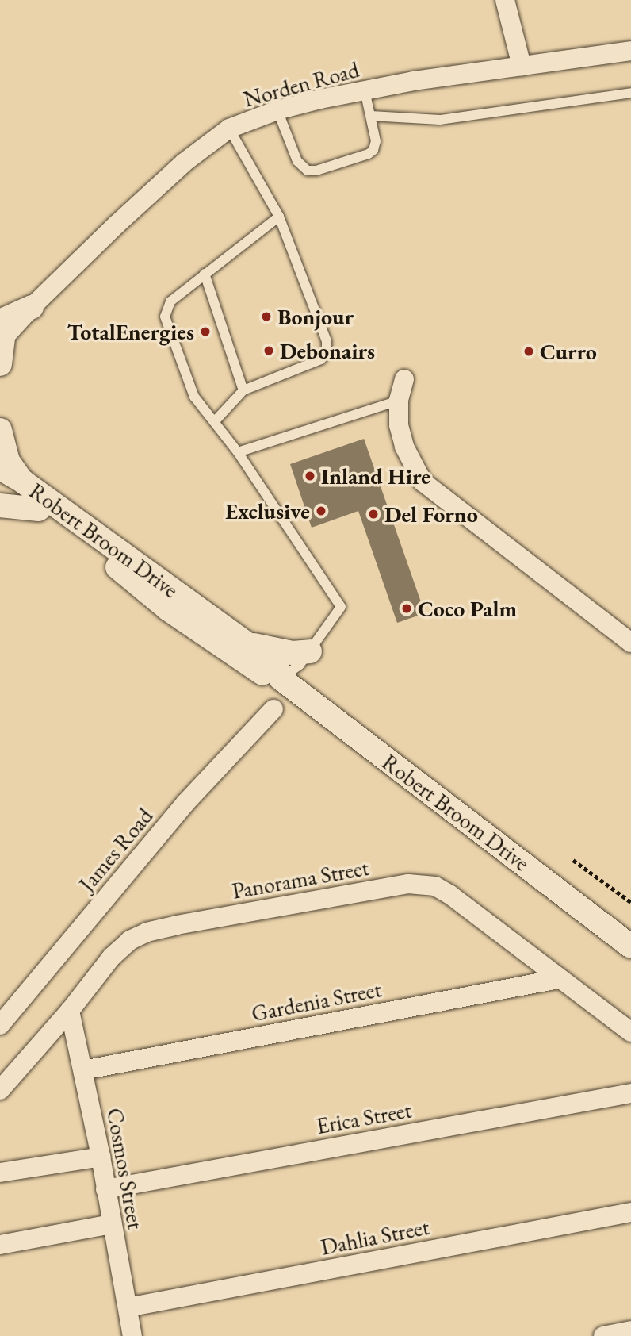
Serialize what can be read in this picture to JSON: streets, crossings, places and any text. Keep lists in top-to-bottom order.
{
  "streets": {
    "street": [
      "Norden Road",
      "Robert Broom Drive",
      "James Road",
      "Panorama Street",
      "Gardenia Street",
      "Erica Street",
      "Cosmos Street",
      "Dahlia Street"
    ]
  },
  "crossings": [
    ["Panorama Street", "Gardenia Street"],
    ["Panorama Street", "Cosmos Street"],
    ["Gardenia Street", "Cosmos Street"],
    ["Erica Street", "Cosmos Street"],
    ["Cosmos Street", "Dahlia Street"]
  ],
  "places": [
    "Bonjour",
    "TotalEnergies",
    "Debonairs",
    "Curro",
    "Inland Hire",
    "Exclusive",
    "Del Forno",
    "Coco Palm"
  ]
}
